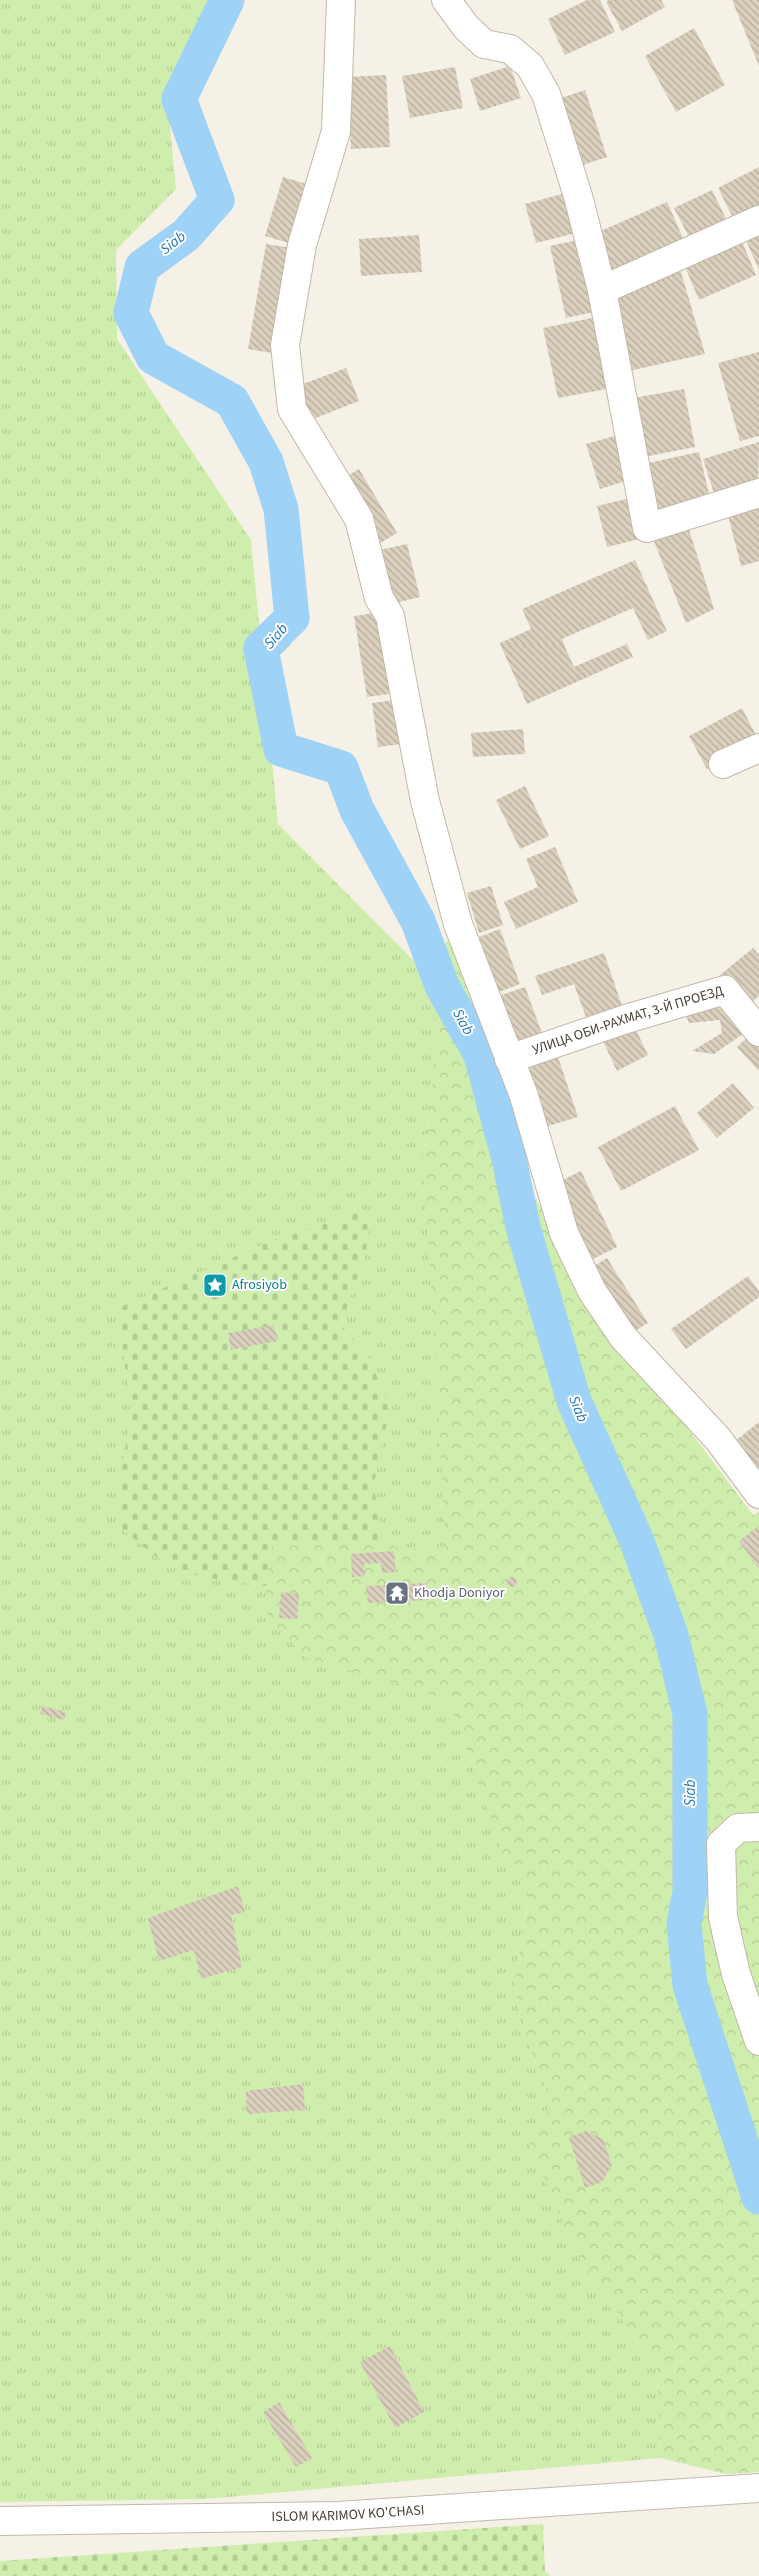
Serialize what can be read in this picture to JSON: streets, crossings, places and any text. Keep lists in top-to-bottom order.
{
  "streets": {
    "street": ["УЛИЦА ОБИ-РАХМАТ, 3-Й ПРОЕЗД", "ISLOM KARIMOV KO'CHASI"]
  },
  "water": ["Siab"],
  "places": {
    "place": ["Afrosiyob"],
    "temple": ["Khodja Doniyor"]
  }
}
